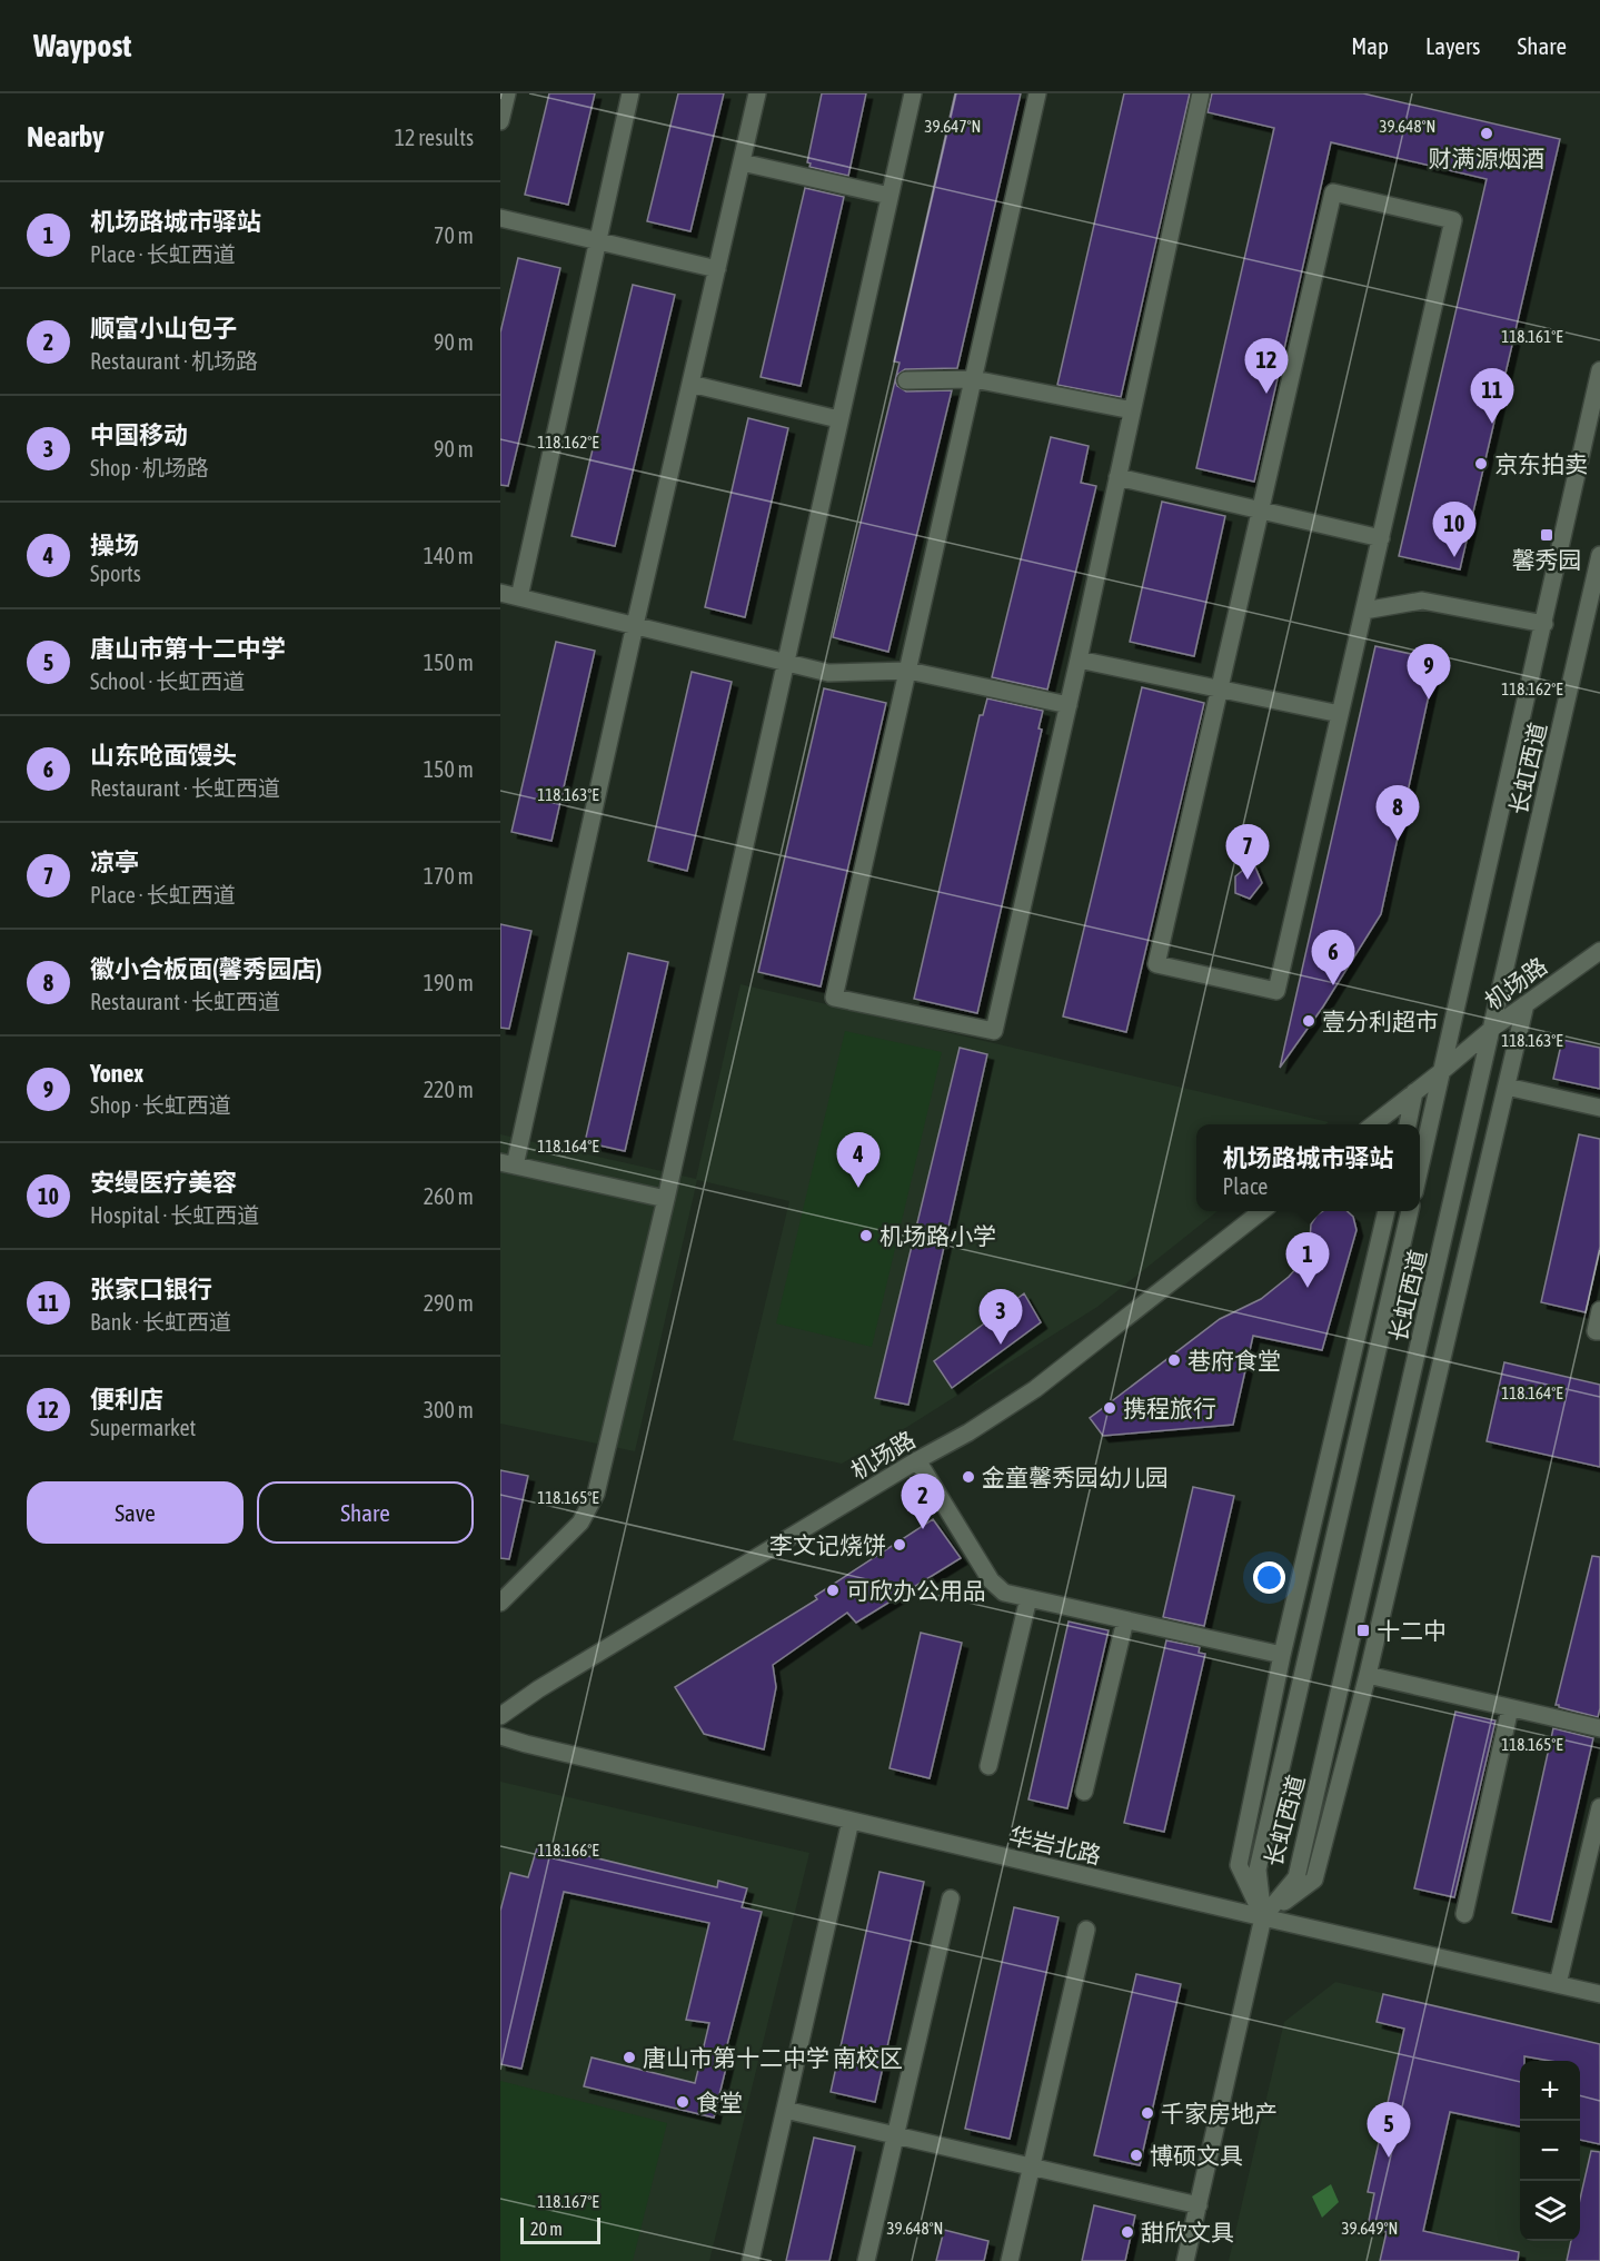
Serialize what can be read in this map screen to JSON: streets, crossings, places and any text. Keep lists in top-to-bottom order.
{
  "streets": {
    "street": ["长虹西道", "机场路", "华岩北路"]
  },
  "crossings": [
    ["长虹西道", "机场路"],
    ["长虹西道", "华岩北路"]
  ],
  "places": {
    "other": [
      "财满源烟酒",
      "京东拍卖",
      "壹分利超市",
      "机场路小学",
      "巷府食堂",
      "携程旅行",
      "金童馨秀园幼儿园",
      "李文记烧饼",
      "可欣办公用品",
      "唐山市第十二中学 南校区",
      "食堂",
      "千家房地产",
      "博硕文具",
      "甜欣文具"
    ],
    "transit": ["馨秀园", "十二中"]
  },
  "scale_bar": "20 m",
  "page": {
    "header": "Waypost",
    "nav": ["Map", "Layers", "Share"],
    "heading": ["Nearby", "12 results"],
    "list": [
      {
        "mark": "1",
        "name": "机场路城市驿站",
        "note": "Place · 长虹西道",
        "value": "70 m"
      },
      {
        "mark": "2",
        "name": "顺富小山包子",
        "note": "Restaurant · 机场路",
        "value": "90 m"
      },
      {
        "mark": "3",
        "name": "中国移动",
        "note": "Shop · 机场路",
        "value": "90 m"
      },
      {
        "mark": "4",
        "name": "操场",
        "note": "Sports",
        "value": "140 m"
      },
      {
        "mark": "5",
        "name": "唐山市第十二中学",
        "note": "School · 长虹西道",
        "value": "150 m"
      },
      {
        "mark": "6",
        "name": "山东呛面馒头",
        "note": "Restaurant · 长虹西道",
        "value": "150 m"
      },
      {
        "mark": "7",
        "name": "凉亭",
        "note": "Place · 长虹西道",
        "value": "170 m"
      },
      {
        "mark": "8",
        "name": "徽小合板面(馨秀园店)",
        "note": "Restaurant · 长虹西道",
        "value": "190 m"
      },
      {
        "mark": "9",
        "name": "Yonex",
        "note": "Shop · 长虹西道",
        "value": "220 m"
      },
      {
        "mark": "10",
        "name": "安缦医疗美容",
        "note": "Hospital · 长虹西道",
        "value": "260 m"
      },
      {
        "mark": "11",
        "name": "张家口银行",
        "note": "Bank · 长虹西道",
        "value": "290 m"
      },
      {
        "mark": "12",
        "name": "便利店",
        "note": "Supermarket",
        "value": "300 m"
      }
    ],
    "pins": [
      "12",
      "11",
      "10",
      "9",
      "8",
      "7",
      "6",
      "4",
      "1",
      "3",
      "2",
      "5"
    ],
    "popup": ["机场路城市驿站", "Place"],
    "buttons": ["Save", "Share"],
    "map_buttons": ["+", "−"],
    "scale": "20 m"
  },
  "coordinates": [
    "39.647°N",
    "39.648°N",
    "118.161°E",
    "118.162°E",
    "118.163°E",
    "118.164°E",
    "118.165°E",
    "118.166°E",
    "118.167°E",
    "39.649°N"
  ]
}
